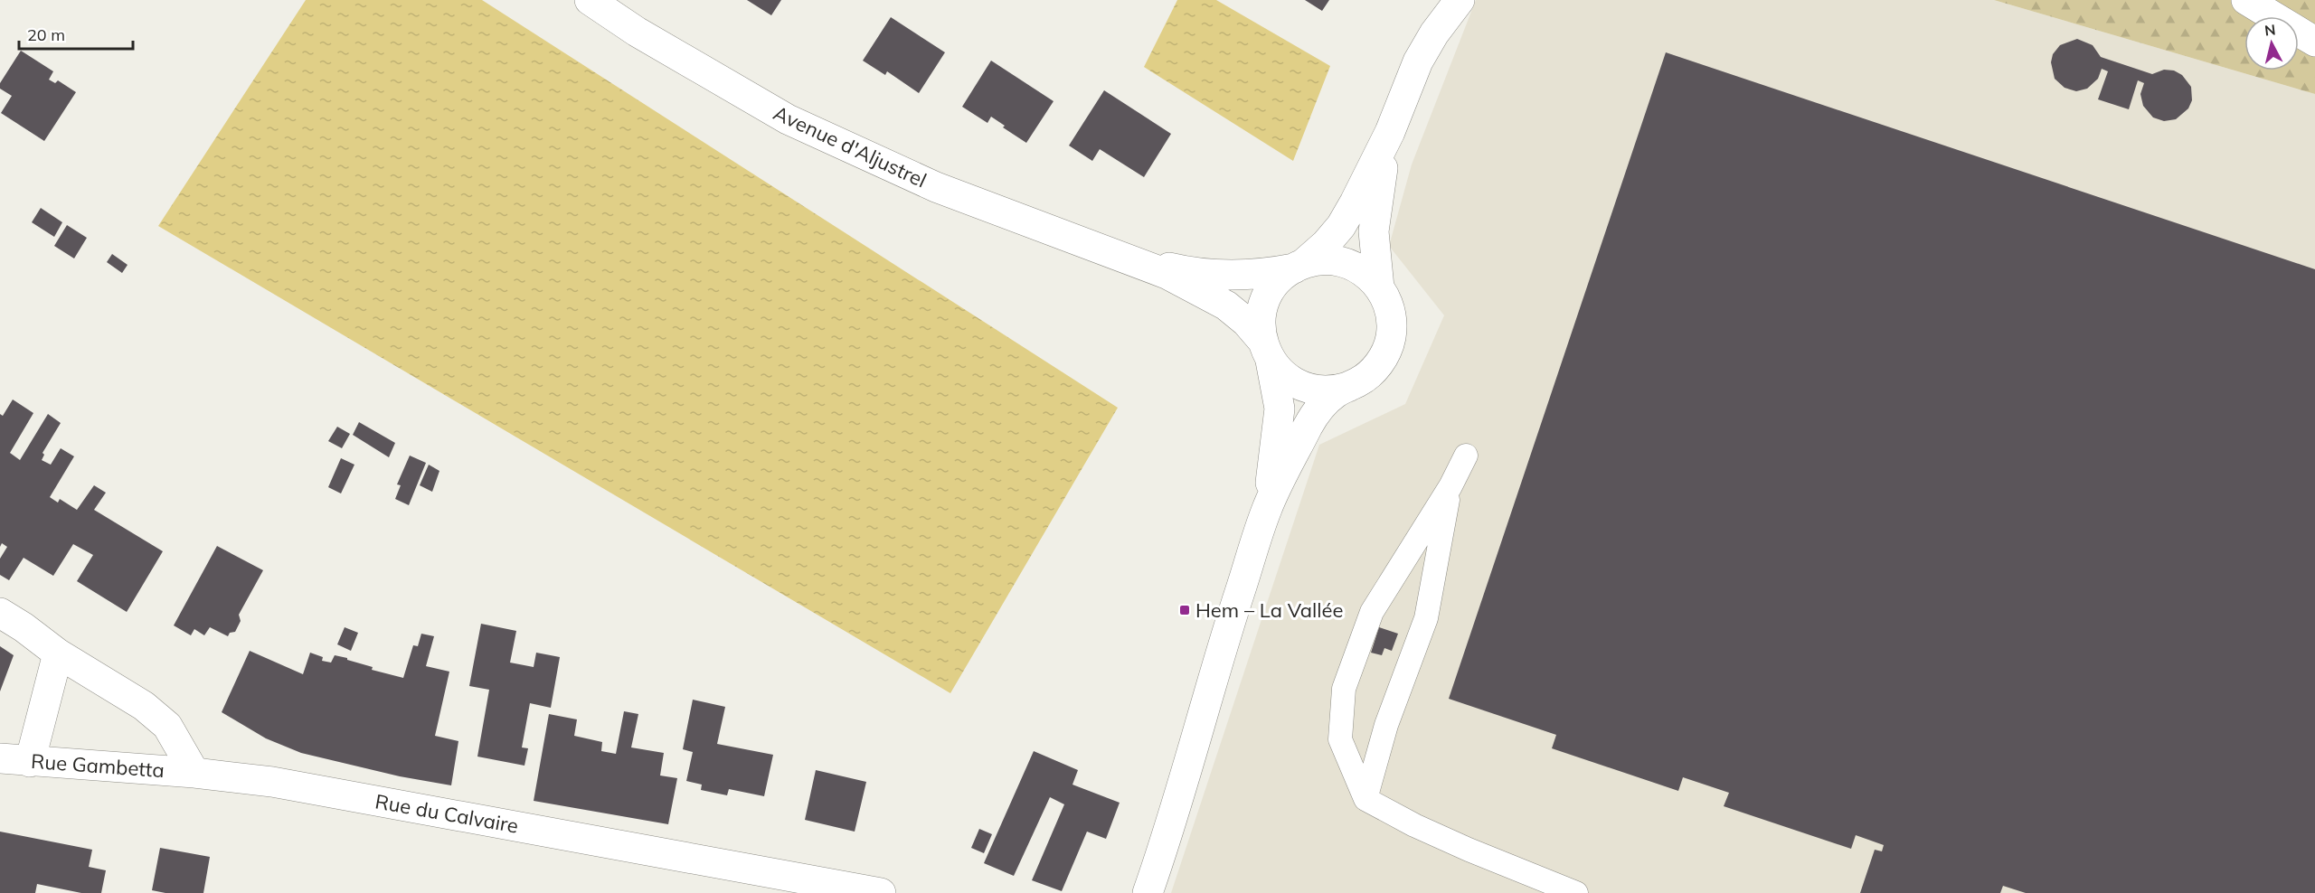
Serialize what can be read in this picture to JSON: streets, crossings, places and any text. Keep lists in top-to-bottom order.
{
  "streets": {
    "street": ["Avenue d'Aljustrel", "Rue Gambetta", "Rue du Calvaire"]
  },
  "crossings": [
    ["Rue Gambetta", "Rue du Calvaire"]
  ],
  "places": {
    "transit": ["Hem – La Vallée"]
  },
  "scale_bar": "20 m",
  "north": "top"
}
